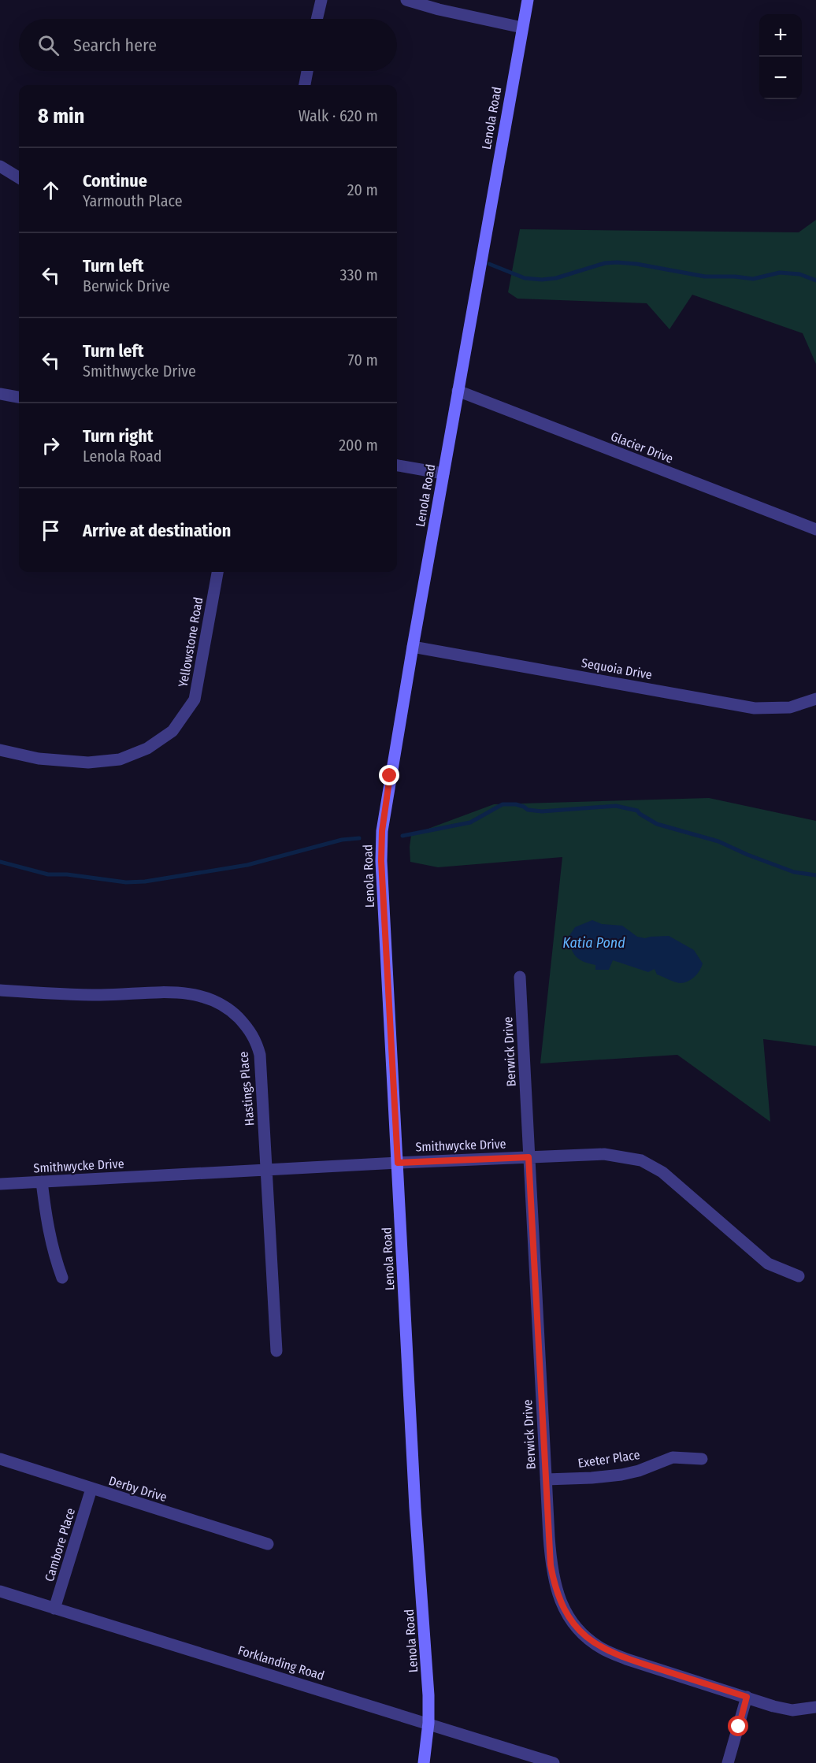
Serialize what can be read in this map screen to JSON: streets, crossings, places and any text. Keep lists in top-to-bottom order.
{
  "streets": {
    "main road": ["Lenola Road"],
    "street": [
      "Glacier Drive",
      "Yellowstone Road",
      "Sequoia Drive",
      "Berwick Drive",
      "Hastings Place",
      "Smithwycke Drive",
      "Exeter Place",
      "Derby Drive",
      "Cambore Place",
      "Forklanding Road"
    ]
  },
  "crossings": [
    ["Lenola Road", "Glacier Drive"],
    ["Lenola Road", "Sequoia Drive"],
    ["Lenola Road", "Smithwycke Drive"],
    ["Lenola Road", "Forklanding Road"],
    ["Berwick Drive", "Smithwycke Drive"],
    ["Berwick Drive", "Exeter Place"],
    ["Hastings Place", "Smithwycke Drive"],
    ["Derby Drive", "Cambore Place"],
    ["Cambore Place", "Forklanding Road"]
  ],
  "water": ["Katia Pond"],
  "page": {
    "map_buttons": ["+", "−"],
    "search": "Search here",
    "heading": ["8 min", "Walk · 620 m"],
    "list": [
      ["Continue", "Yarmouth Place", "20 m"],
      ["Turn left", "Berwick Drive", "330 m"],
      ["Turn left", "Smithwycke Drive", "70 m"],
      ["Turn right", "Lenola Road", "200 m"],
      "Arrive at destination"
    ]
  }
}
